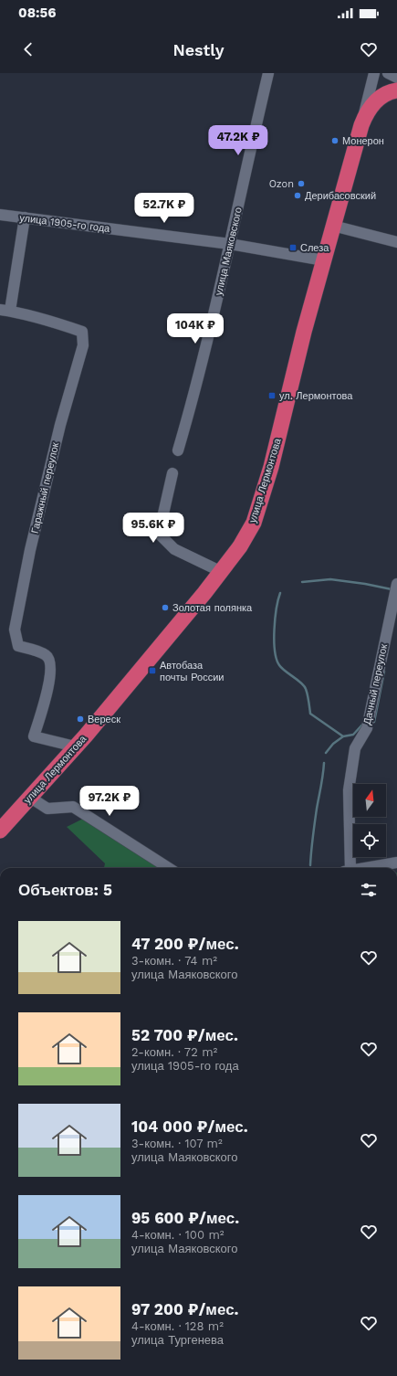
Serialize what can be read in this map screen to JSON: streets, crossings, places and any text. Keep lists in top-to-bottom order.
{
  "streets": {
    "highway": ["улица Лермонтова"],
    "street": [
      "улица 1905-го года",
      "улица Маяковского",
      "Гаражный переулок",
      "Дачный переулок"
    ]
  },
  "crossings": [
    ["улица 1905-го года", "улица Маяковского"],
    ["улица 1905-го года", "улица Лермонтова"],
    ["улица Лермонтова", "Гаражный переулок"]
  ],
  "places": {
    "other": [
      "Монерон",
      "Ozon",
      "Дерибасовский",
      "Золотая полянка",
      "Вереск"
    ],
    "transit": ["Слеза", "ул. Лермонтова", "Автобаза почты России"]
  },
  "north": "top",
  "page": {
    "status": "08:56",
    "header": "Nestly",
    "price": [
      "47.2K ₽",
      "52.7K ₽",
      "104K ₽",
      "95.6K ₽",
      "97.2K ₽"
    ],
    "heading": "Объектов: 5",
    "list": [
      {
        "name": "47 200 ₽/мес.",
        "note": "3-комн. · 74 m² · улица Маяковского"
      },
      {
        "name": "52 700 ₽/мес.",
        "note": "2-комн. · 72 m² · улица 1905-го года"
      },
      {
        "name": "104 000 ₽/мес.",
        "note": "3-комн. · 107 m² · улица Маяковского"
      },
      {
        "name": "95 600 ₽/мес.",
        "note": "4-комн. · 100 m² · улица Маяковского"
      },
      {
        "name": "97 200 ₽/мес.",
        "note": "4-комн. · 128 m² · улица Тургенева"
      }
    ]
  }
}
